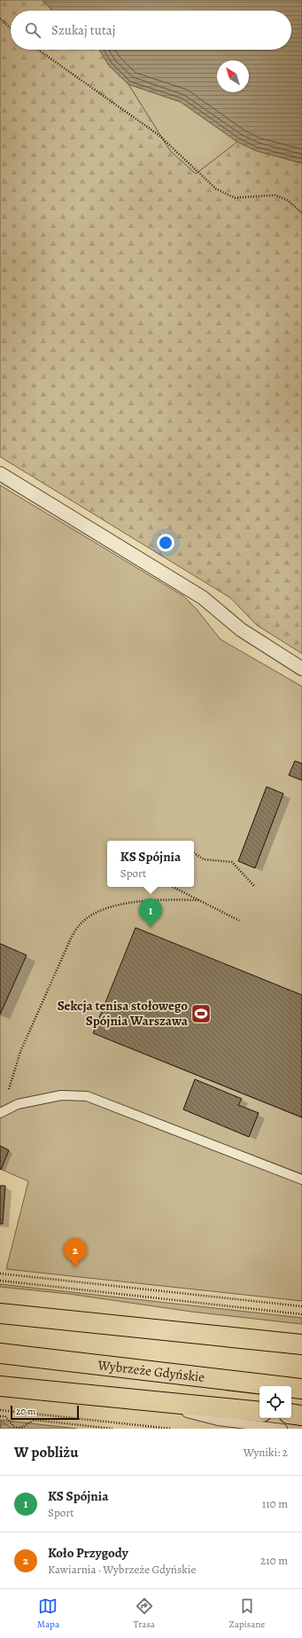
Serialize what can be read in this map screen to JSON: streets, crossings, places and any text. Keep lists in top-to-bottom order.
{
  "streets": {
    "main road": ["Wybrzeże Gdyńskie"]
  },
  "places": {
    "sports": ["Sekcja tenisa stołowego Spójnia Warszawa"]
  },
  "scale_bar": "20 m",
  "north": "top left",
  "page": {
    "search": "Szukaj tutaj",
    "popup": ["KS Spójnia", "Sport"],
    "pins": ["1", "2"],
    "scale": "20 m",
    "heading": ["W pobliżu", "Wyniki: 2"],
    "list": [
      {
        "mark": "1",
        "name": "KS Spójnia",
        "note": "Sport",
        "value": "110 m"
      },
      {
        "mark": "2",
        "name": "Koło Przygody",
        "note": "Kawiarnia · Wybrzeże Gdyńskie",
        "value": "210 m"
      }
    ],
    "nav": ["Mapa", "Trasa", "Zapisane"]
  }
}
